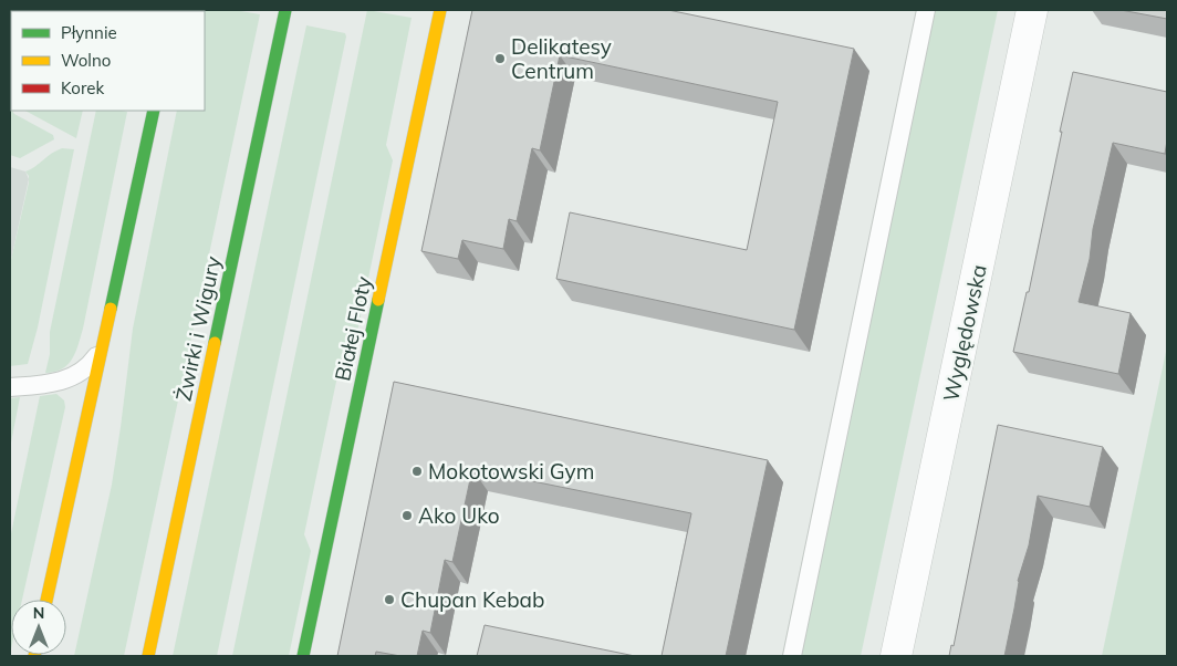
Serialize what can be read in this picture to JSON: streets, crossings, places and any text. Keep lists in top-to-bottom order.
{
  "streets": {
    "main road": ["Żwirki i Wigury", "Białej Floty"],
    "street": ["Wyględowska"]
  },
  "places": [
    "Delikatesy Centrum",
    "Mokotowski Gym",
    "Ako Uko",
    "Chupan Kebab"
  ],
  "legend": ["Płynnie", "Wolno", "Korek"],
  "north": "top"
}
